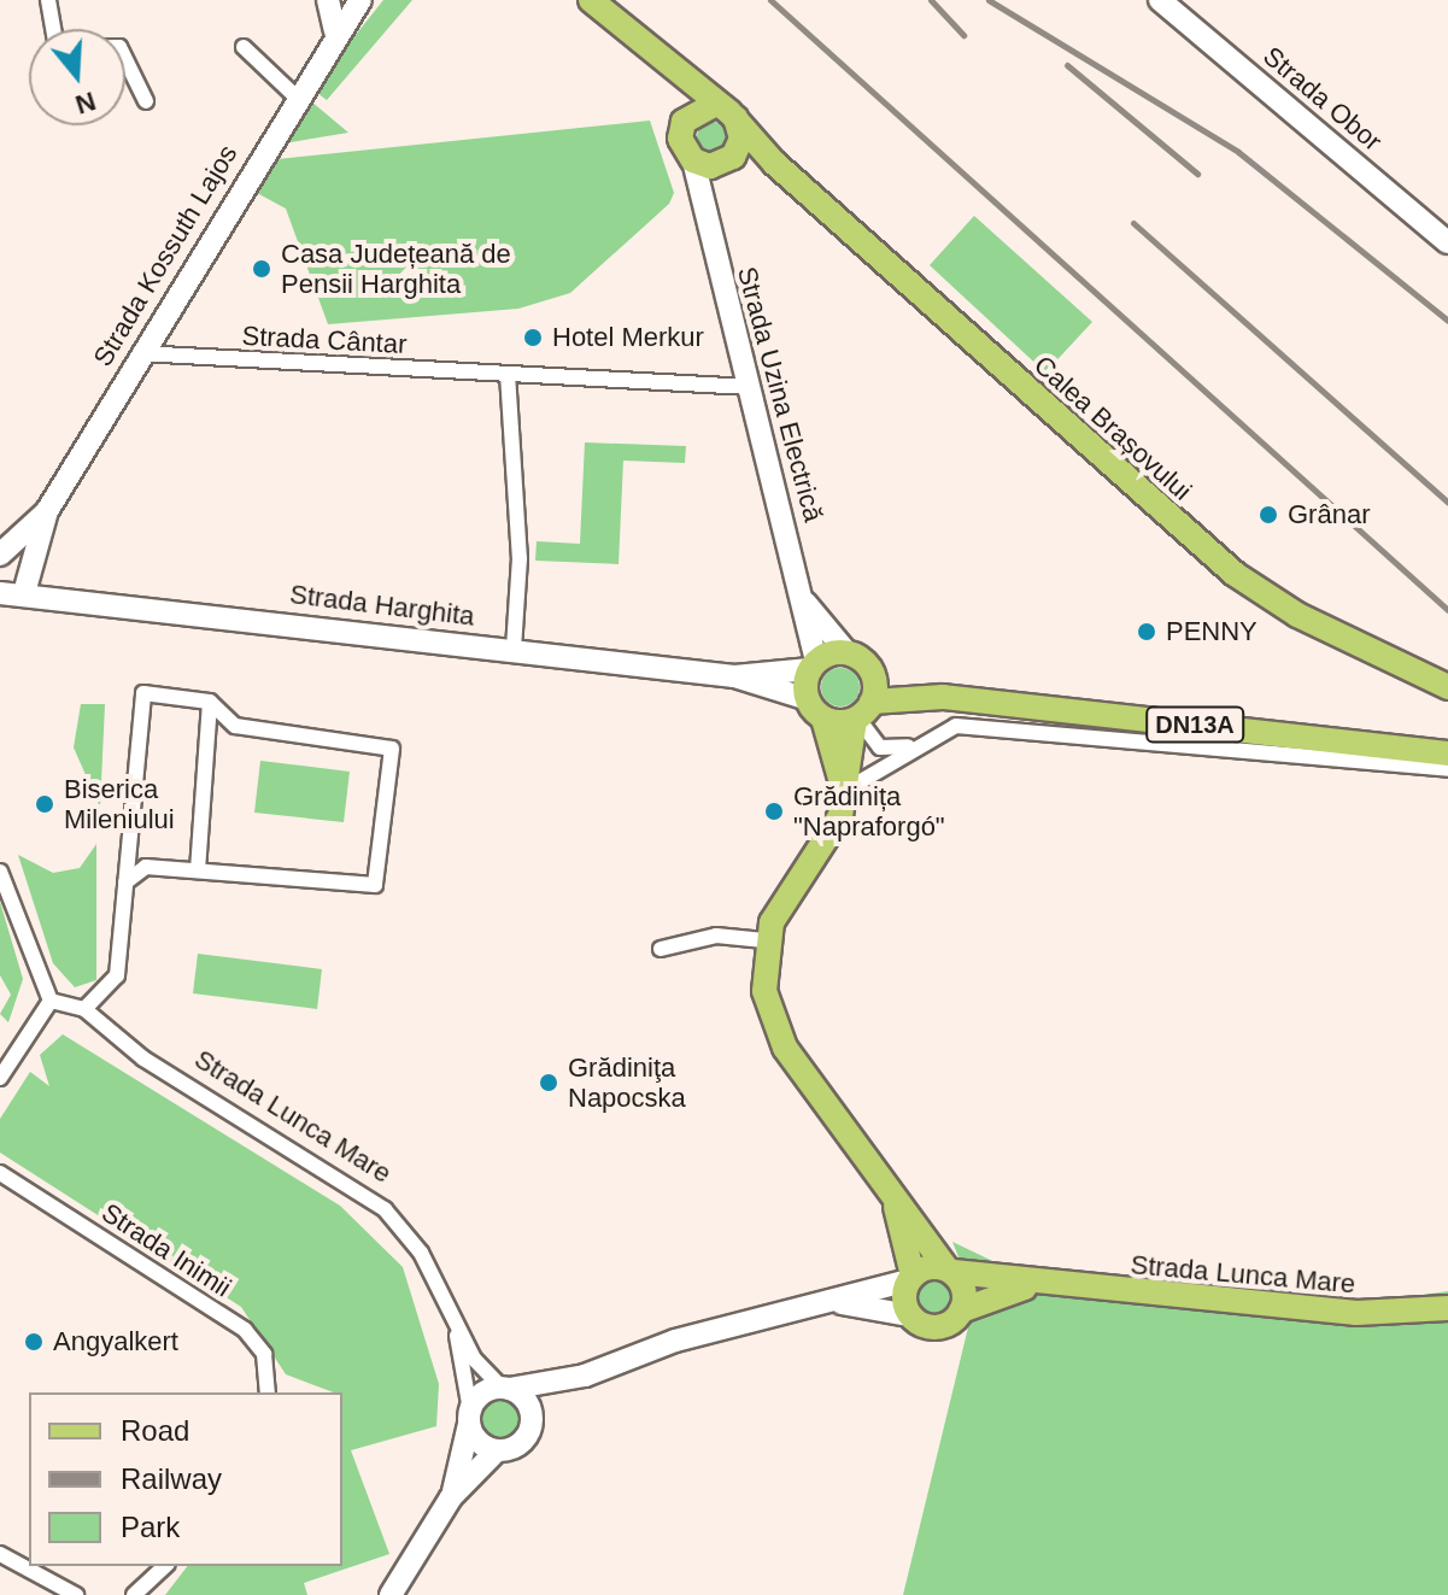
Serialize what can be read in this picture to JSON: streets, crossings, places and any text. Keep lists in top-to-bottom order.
{
  "streets": {
    "main road": [
      "Strada Obor",
      "Strada Kossuth Lajos",
      "Strada Uzina Electrică",
      "Calea Brașovului",
      "Strada Harghita",
      "DN13A",
      "Strada Lunca Mare"
    ],
    "street": ["Strada Cântar", "Strada Inimii"]
  },
  "crossings": [
    ["Strada Kossuth Lajos", "Strada Cântar"],
    ["Strada Kossuth Lajos", "Strada Harghita"],
    ["Strada Cântar", "Strada Uzina Electrică"],
    ["Strada Uzina Electrică", "Calea Brașovului"],
    ["Strada Uzina Electrică", "Strada Harghita"]
  ],
  "places": [
    "Casa Județeană de Pensii Harghita",
    "Hotel Merkur",
    "Grânar",
    "PENNY",
    "Biserica Mileniului",
    "Grădinița \"Napraforgó\"",
    "Grădiniţa Napocska",
    "Angyalkert"
  ],
  "legend": ["Road", "Railway", "Park"],
  "north": "bottom"
}
